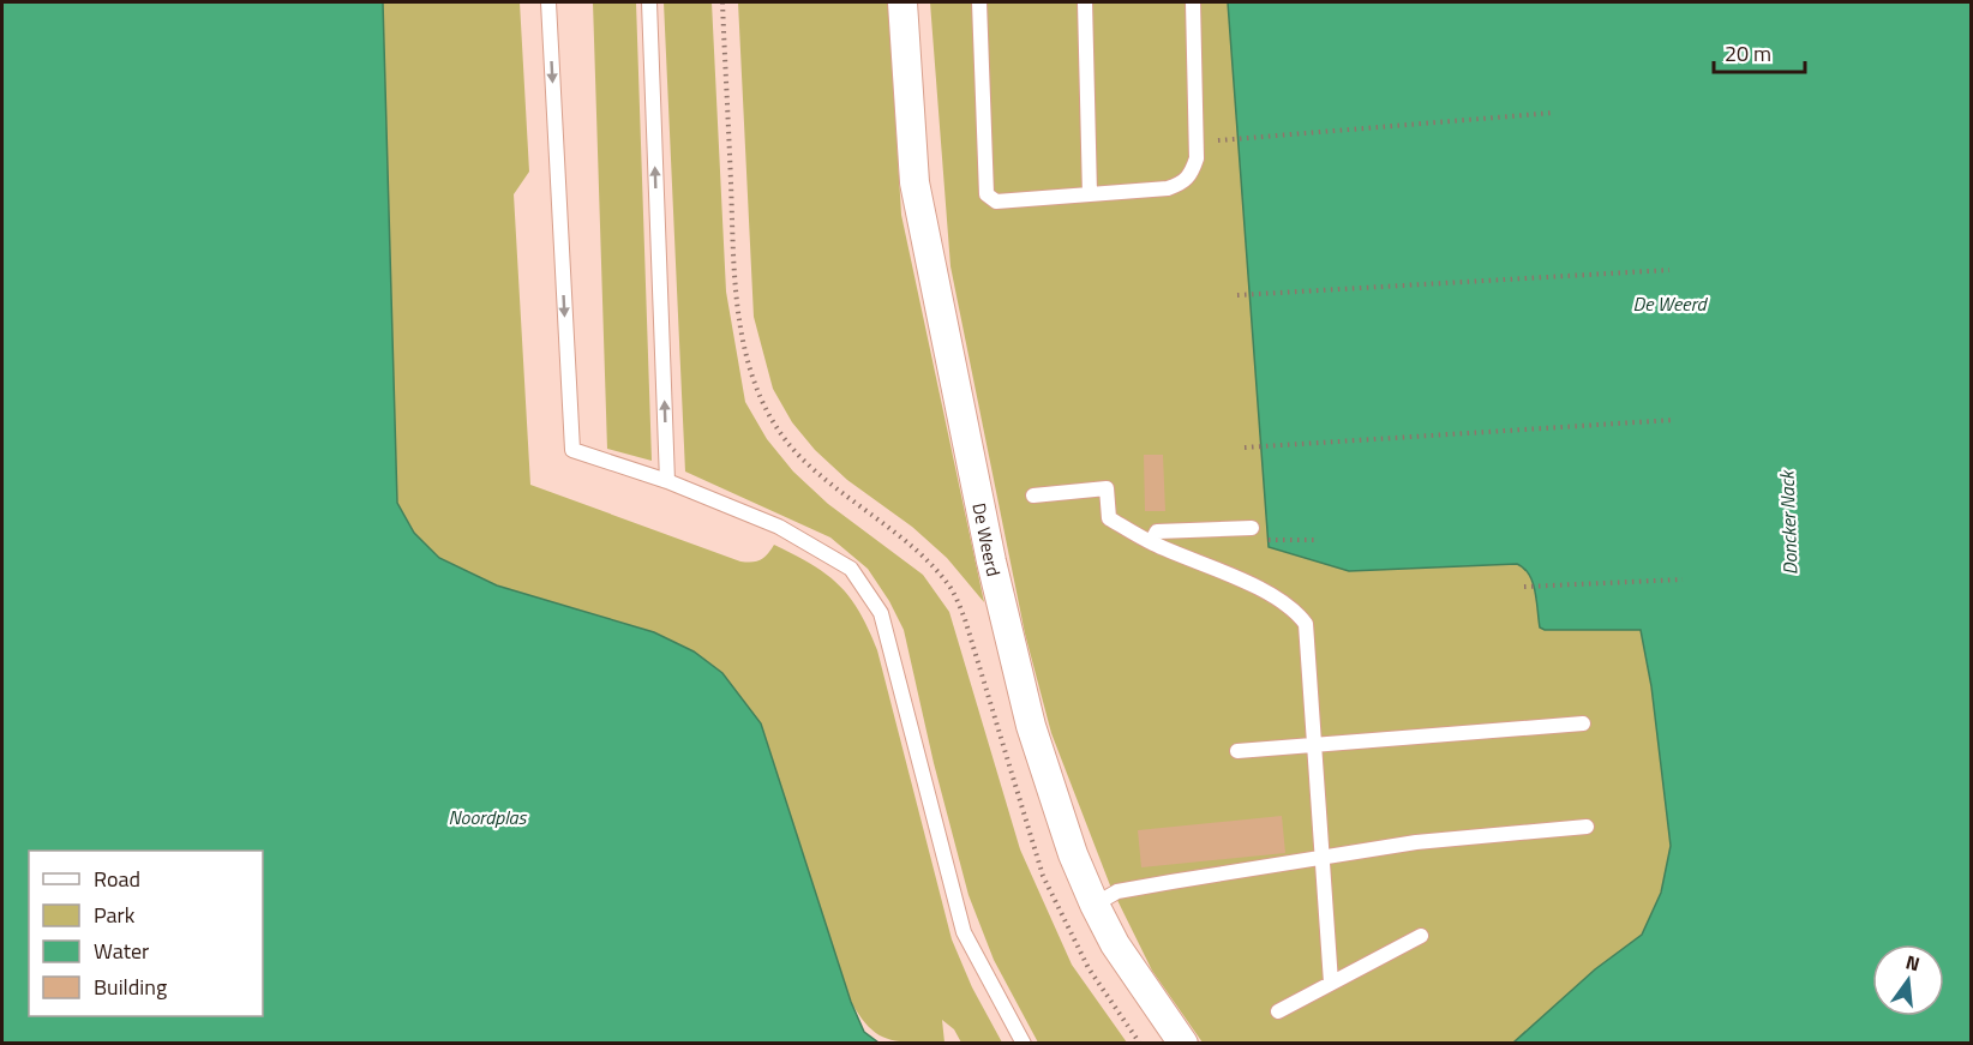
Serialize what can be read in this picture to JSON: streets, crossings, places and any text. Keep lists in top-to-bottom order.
{
  "streets": {
    "street": ["De Weerd"]
  },
  "water": ["De Weerd", "Doncker Nack", "Noordplas"],
  "legend": [
    "Road",
    "Park",
    "Water",
    "Building"
  ],
  "scale_bar": "20 m",
  "north": "top"
}
